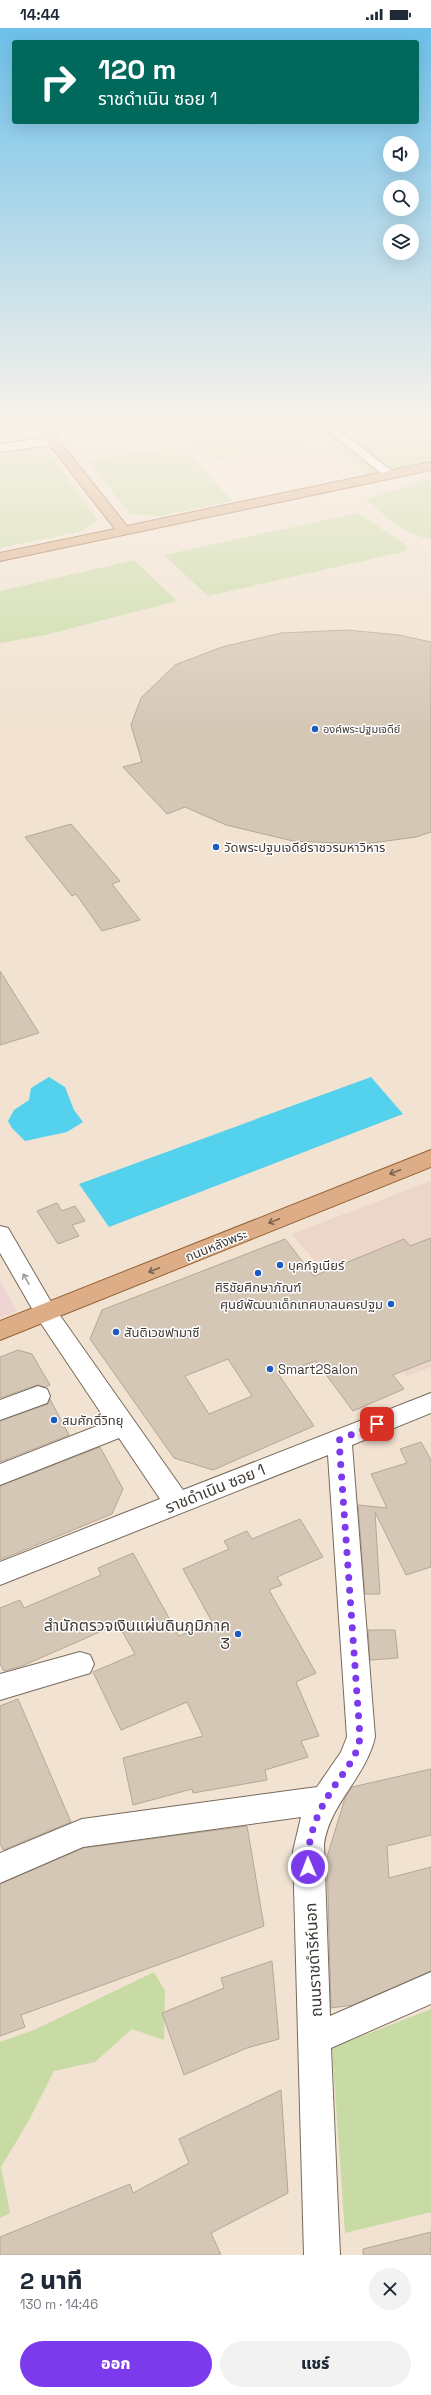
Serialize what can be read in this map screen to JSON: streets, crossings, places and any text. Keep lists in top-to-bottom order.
{
  "streets": {
    "main road": ["ถนนหลังพระ"],
    "street": ["ราชดำเนิน ซอย 1", "ถนนราชดำริห์นอก"]
  },
  "crossings": [
    ["ราชดำเนิน ซอย 1", "ถนนราชดำริห์นอก"]
  ],
  "one_way": ["ถนนหลังพระ"],
  "places": [
    "องค์พระปฐมเจดีย์",
    "วัดพระปฐมเจดีย์ราชวรมหาวิหาร",
    "บุคก์จูเนียร์",
    "ศิริชัยศึกษาภัณฑ์",
    "ศุนย์พัฒนาเด็กเทศบาลนครปฐม",
    "สันติเวชฟามาซี",
    "Smart2Salon",
    "สมศักดิ์วิทยุ",
    "สำนักตรวจเงินแผ่นดินภูมิภาค 3"
  ],
  "page": {
    "status": "14:44",
    "turn": ["120 m", "ราชดำเนิน ซอย 1"],
    "heading": ["2 นาที", "130 m · 14:46"],
    "buttons": ["ออก", "แชร์"]
  }
}
